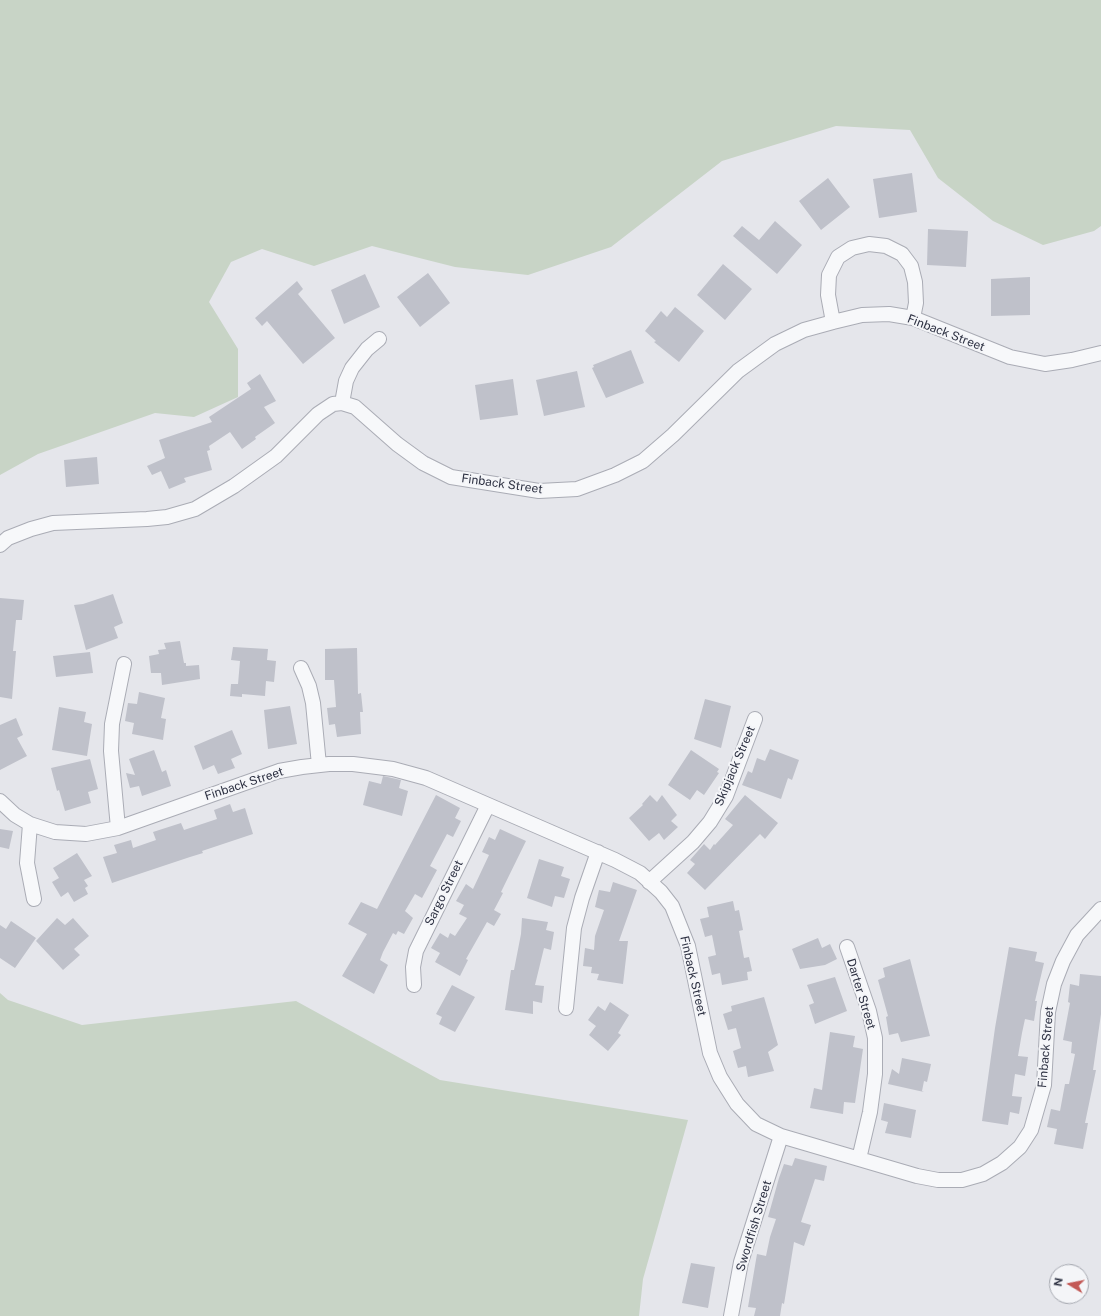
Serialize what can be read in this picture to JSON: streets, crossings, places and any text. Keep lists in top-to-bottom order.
{
  "streets": {
    "street": [
      "Finback Street",
      "Skipjack Street",
      "Sargo Street",
      "Darter Street",
      "Swordfish Street"
    ]
  },
  "crossings": [
    ["Finback Street", "Skipjack Street"],
    ["Finback Street", "Sargo Street"],
    ["Finback Street", "Darter Street"],
    ["Finback Street", "Swordfish Street"]
  ],
  "north": "left"
}
